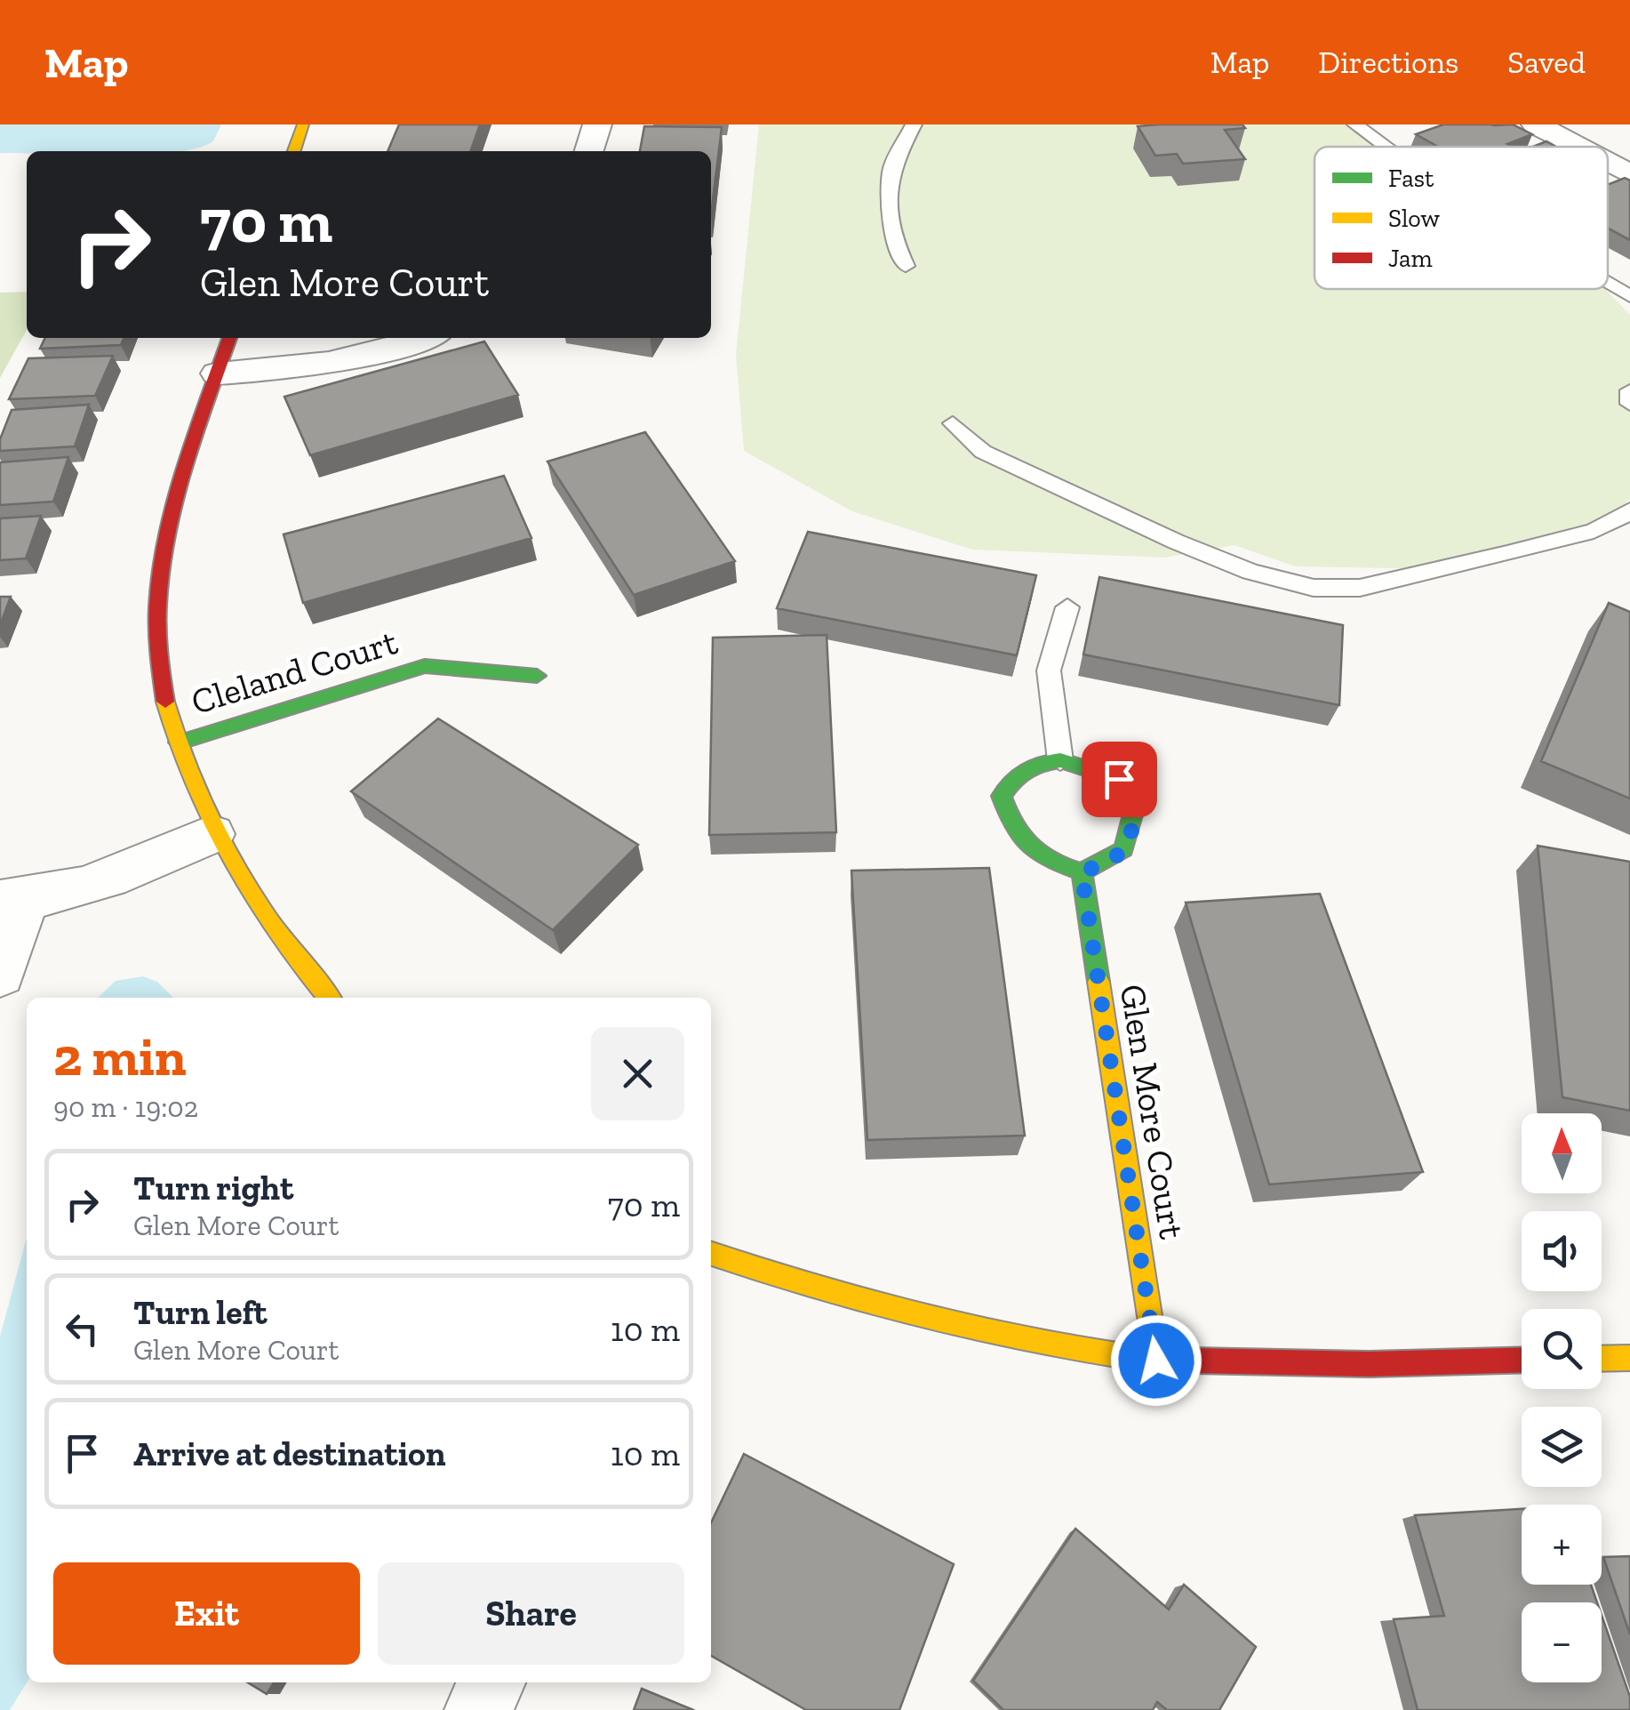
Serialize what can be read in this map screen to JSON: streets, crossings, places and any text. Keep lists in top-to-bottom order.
{
  "streets": {
    "street": ["Cleland Court", "Glen More Court"]
  },
  "legend": ["Fast", "Slow", "Jam"],
  "north": "top",
  "page": {
    "header": "Map",
    "nav": ["Map", "Directions", "Saved"],
    "turn": ["70 m", "Glen More Court"],
    "heading": ["2 min", "90 m · 19:02"],
    "map_buttons": ["+", "−"],
    "list": [
      {
        "name": "Turn right",
        "note": "Glen More Court",
        "value": "70 m"
      },
      {
        "name": "Turn left",
        "note": "Glen More Court",
        "value": "10 m"
      },
      {
        "name": "Arrive at destination",
        "value": "10 m"
      }
    ],
    "buttons": ["Exit", "Share"]
  }
}
